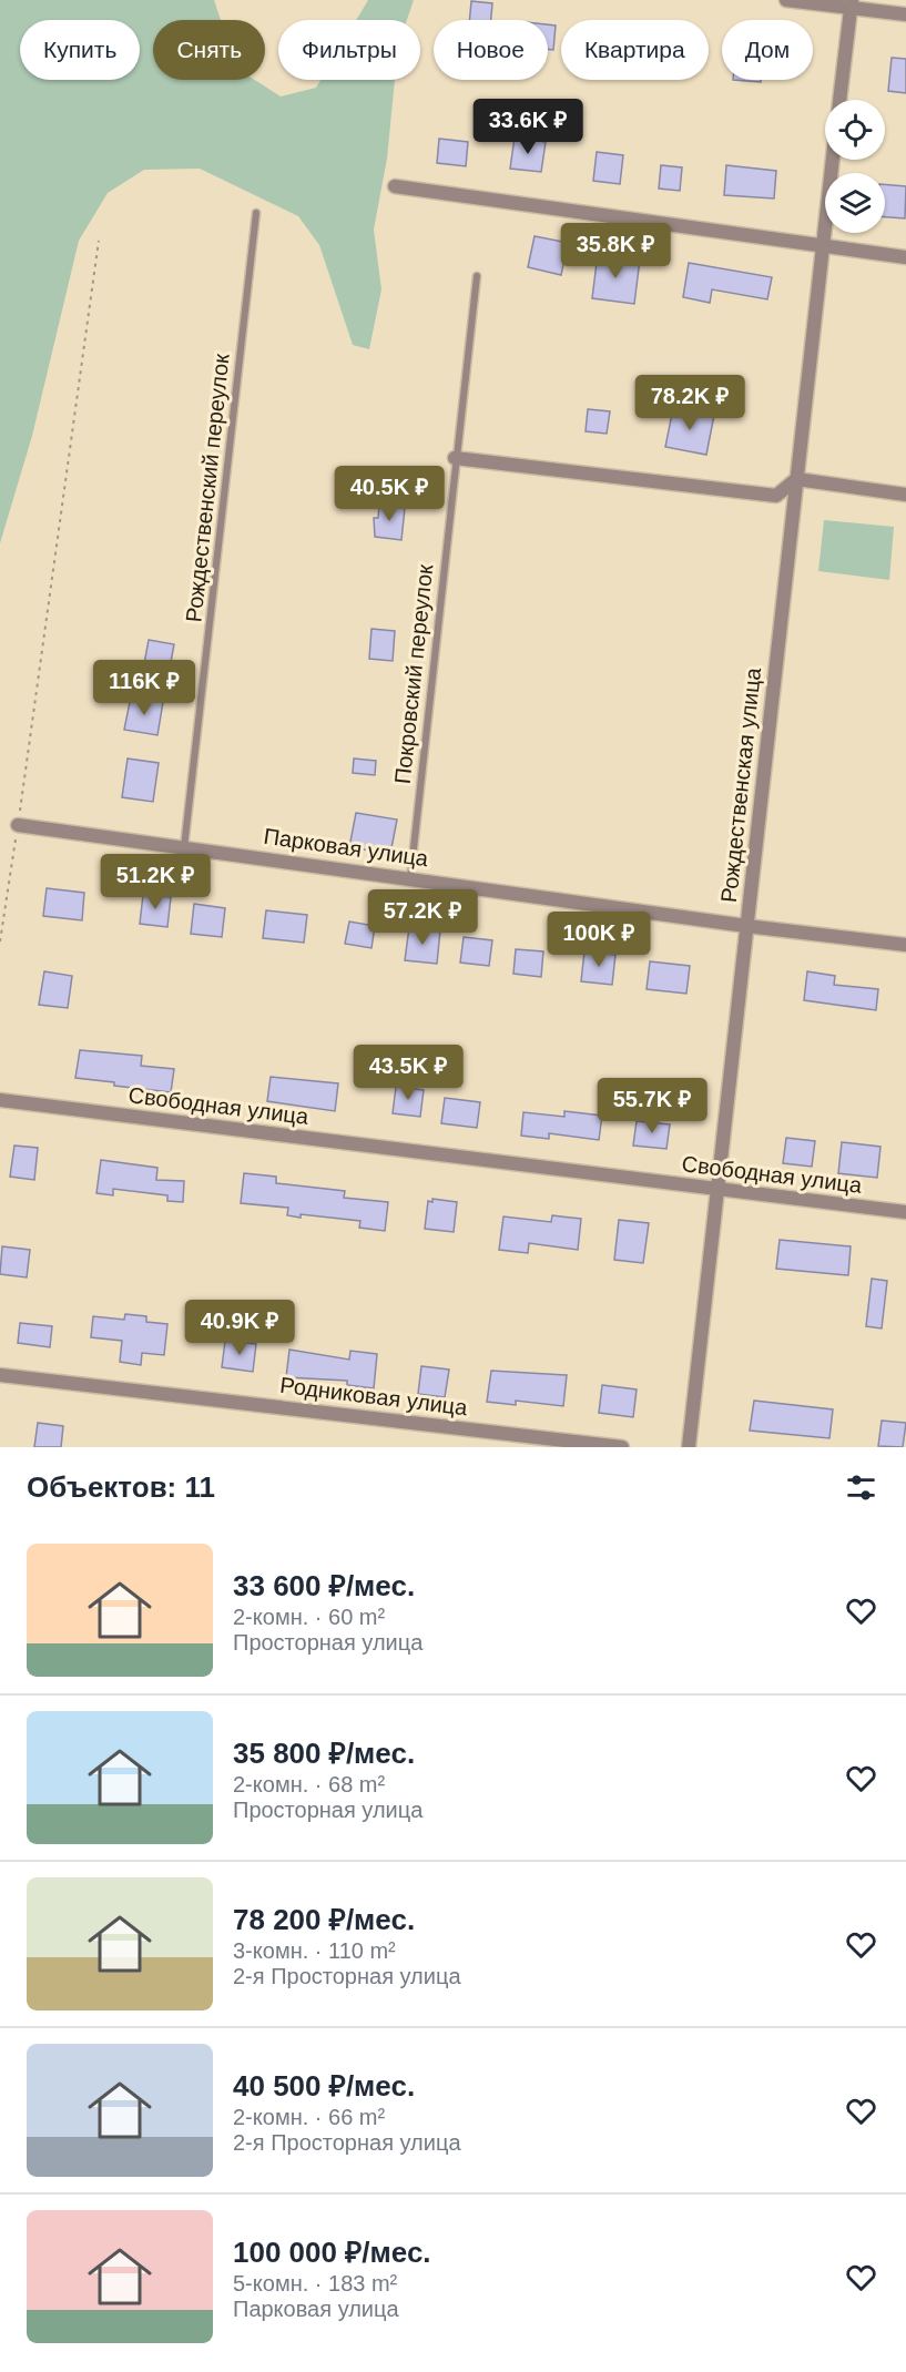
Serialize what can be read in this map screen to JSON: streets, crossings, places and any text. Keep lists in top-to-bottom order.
{
  "streets": {
    "street": [
      "Рождественская улица",
      "Парковая улица",
      "Свободная улица",
      "Родниковая улица"
    ],
    "lane": ["Рождественский переулок", "Покровский переулок"]
  },
  "crossings": [
    ["Рождественский переулок", "Парковая улица"],
    ["Покровский переулок", "Парковая улица"],
    ["Рождественская улица", "Парковая улица"],
    ["Рождественская улица", "Свободная улица"]
  ],
  "page": {
    "chip": [
      "Купить",
      "Снять",
      "Фильтры",
      "Новое",
      "Квартира",
      "Дом"
    ],
    "price": [
      "33.6K ₽",
      "35.8K ₽",
      "78.2K ₽",
      "40.5K ₽",
      "116K ₽",
      "51.2K ₽",
      "57.2K ₽",
      "100K ₽",
      "43.5K ₽",
      "55.7K ₽",
      "40.9K ₽"
    ],
    "heading": "Объектов: 11",
    "list": [
      {
        "name": "33 600 ₽/мес.",
        "note": "2-комн. · 60 m² · Просторная улица"
      },
      {
        "name": "35 800 ₽/мес.",
        "note": "2-комн. · 68 m² · Просторная улица"
      },
      {
        "name": "78 200 ₽/мес.",
        "note": "3-комн. · 110 m² · 2-я Просторная улица"
      },
      {
        "name": "40 500 ₽/мес.",
        "note": "2-комн. · 66 m² · 2-я Просторная улица"
      },
      {
        "name": "100 000 ₽/мес.",
        "note": "5-комн. · 183 m² · Парковая улица"
      }
    ]
  }
}
